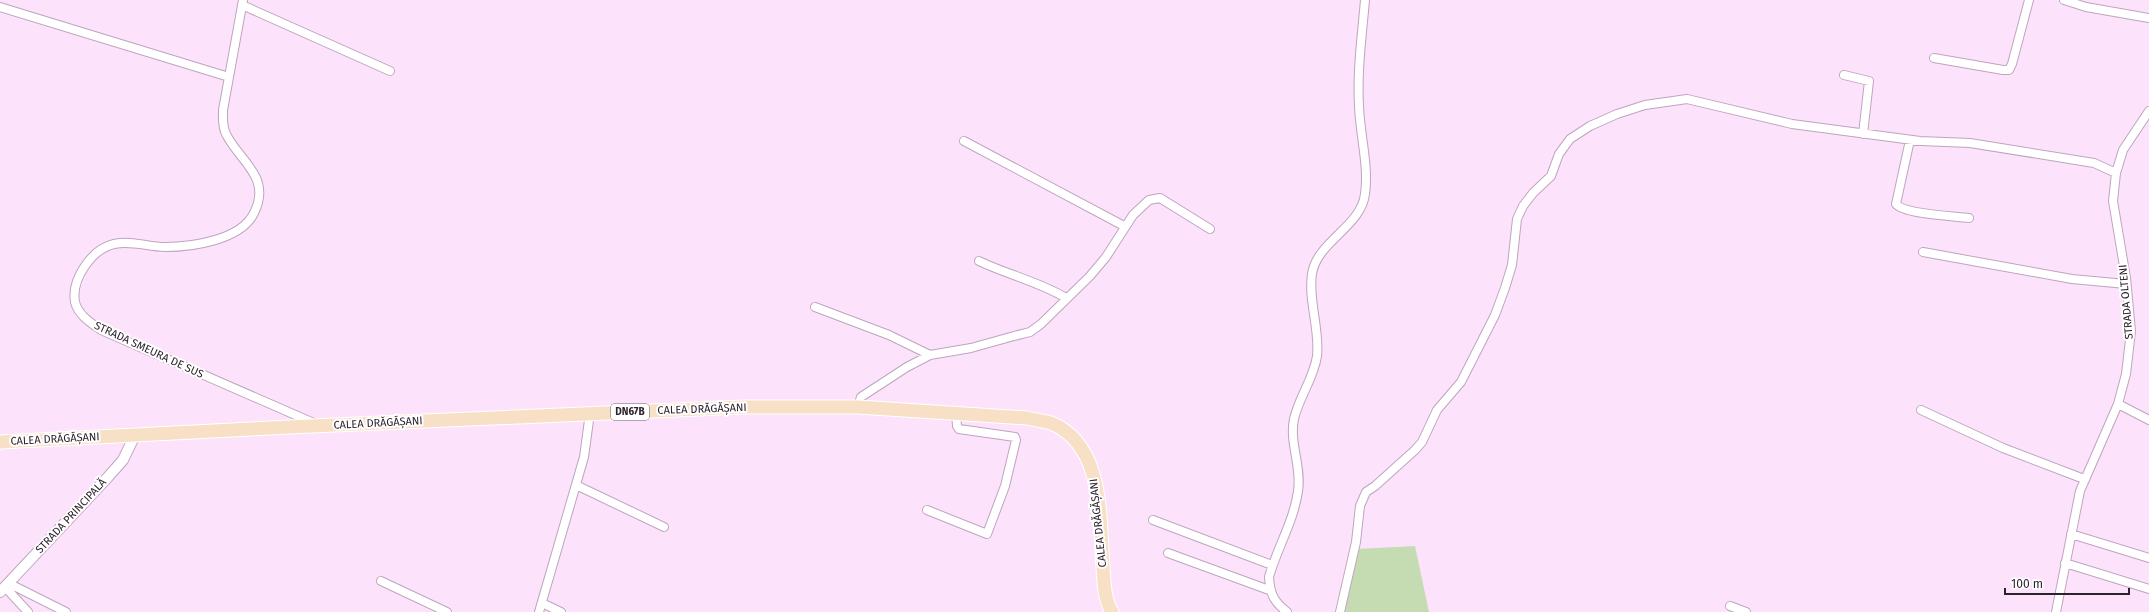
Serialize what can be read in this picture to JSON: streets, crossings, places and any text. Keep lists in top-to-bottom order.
{
  "streets": {
    "main road": ["CALEA DRĂGĂȘANI", "DN67B"],
    "street": ["STRADA OLTENI", "STRADA SMEURA DE SUS", "STRADA PRINCIPALĂ"]
  },
  "crossings": [
    ["STRADA SMEURA DE SUS", "CALEA DRĂGĂȘANI"],
    ["CALEA DRĂGĂȘANI", "STRADA PRINCIPALĂ"]
  ],
  "scale_bar": "100 m"
}
